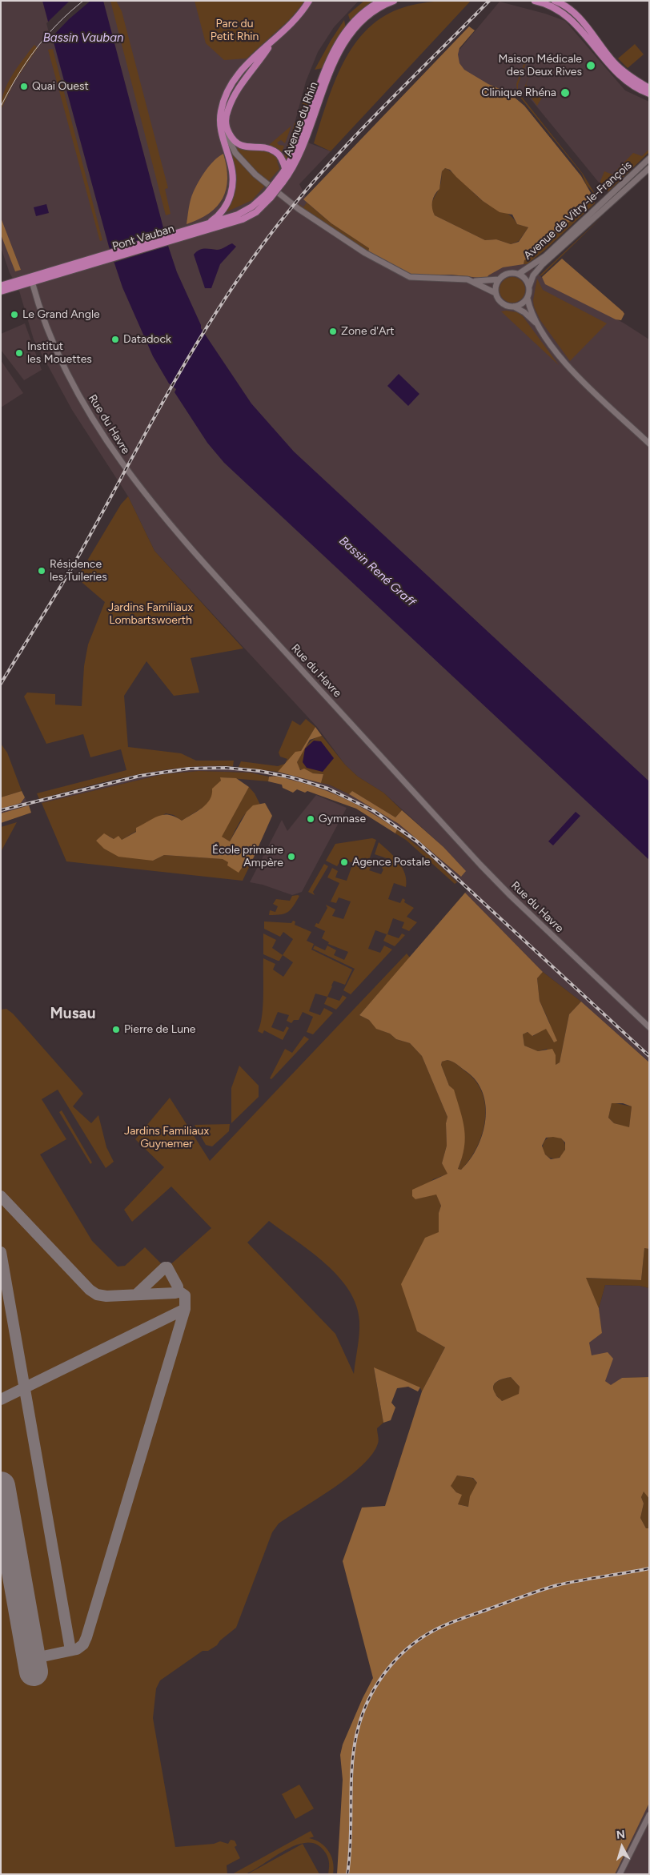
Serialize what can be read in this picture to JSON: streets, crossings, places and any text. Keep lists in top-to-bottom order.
{
  "streets": {
    "main road": [
      "Avenue du Rhin",
      "Avenue de Vitry-le-François",
      "Pont Vauban",
      "Rue du Havre"
    ]
  },
  "crossings": [
    ["Avenue du Rhin", "Pont Vauban"]
  ],
  "districts": ["Musau"],
  "water": ["Bassin Vauban", "Bassin René Graff"],
  "parks": ["Parc du Petit Rhin", "Jardins Familiaux Lombartswoerth", "Jardins Familiaux Guynemer"],
  "places": [
    "Maison Médicale des Deux Rives",
    "Quai Ouest",
    "Clinique Rhéna",
    "Le Grand Angle",
    "Zone d'Art",
    "Datadock",
    "Institut les Mouettes",
    "Résidence les Tuileries",
    "Gymnase",
    "École primaire Ampère",
    "Agence Postale",
    "Pierre de Lune"
  ],
  "north": "top"
}
